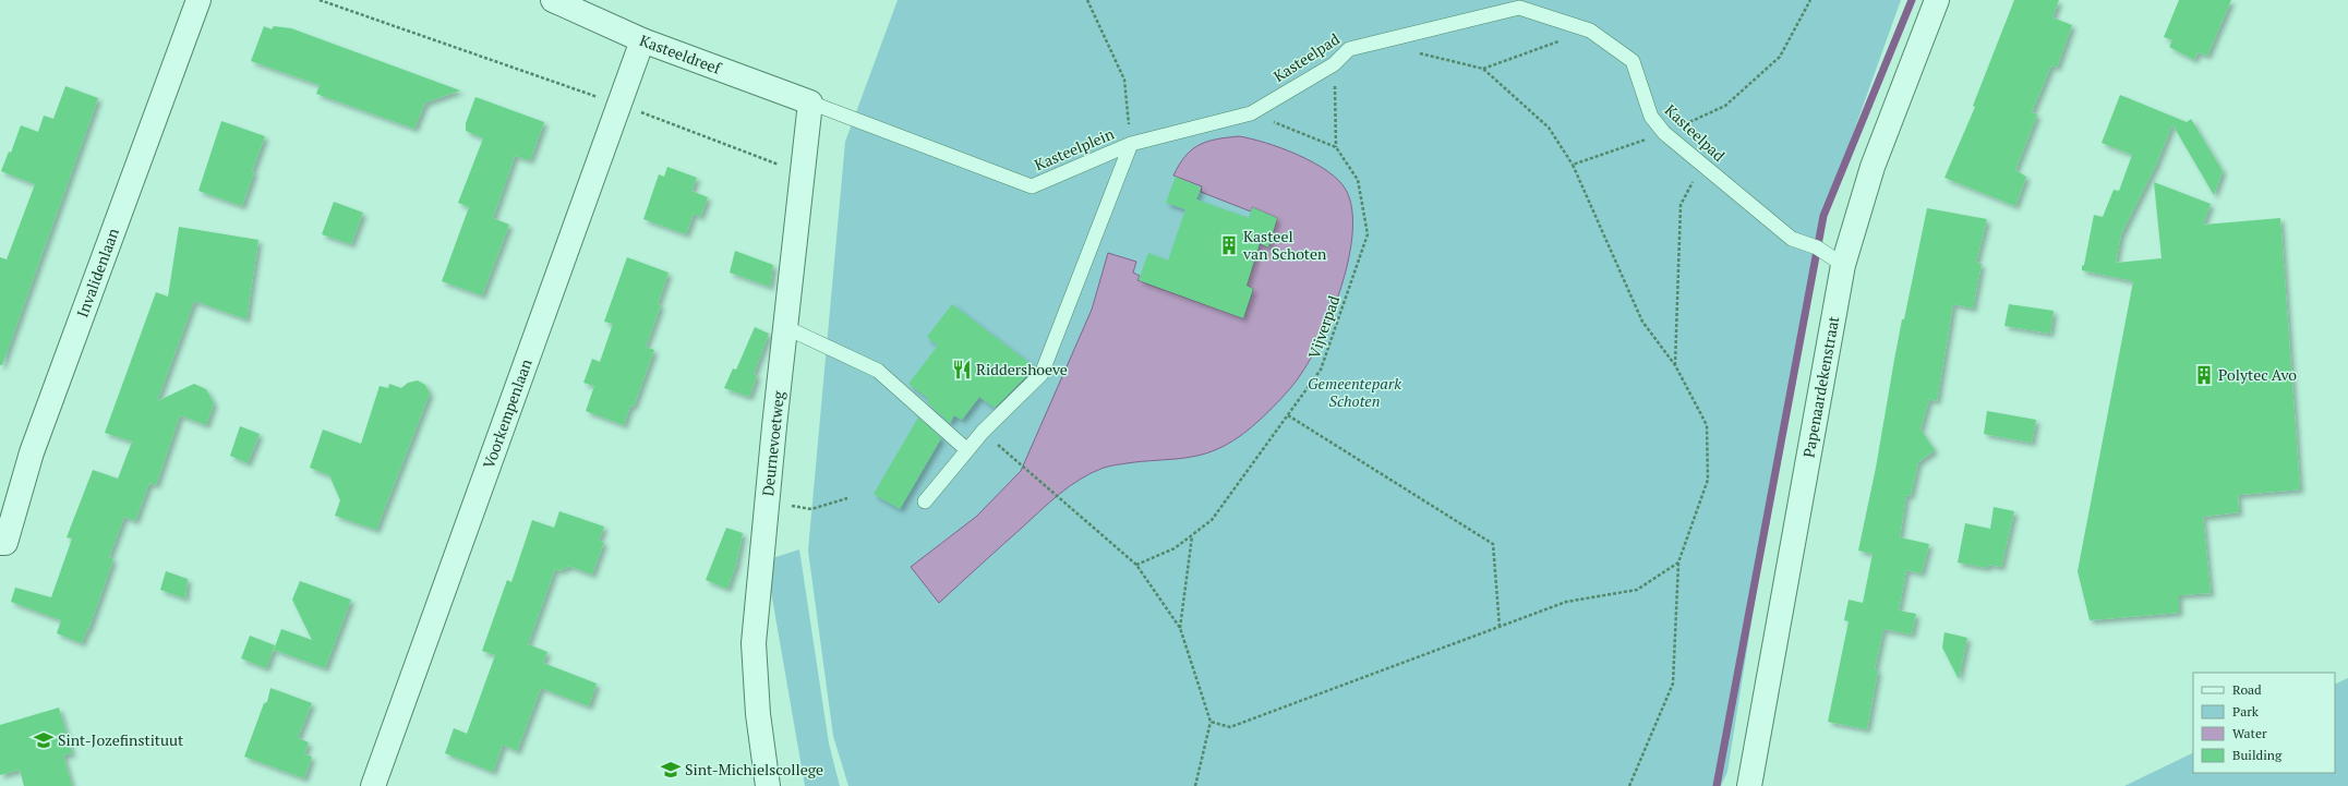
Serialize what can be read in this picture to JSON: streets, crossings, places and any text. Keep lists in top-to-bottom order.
{
  "streets": {
    "street": [
      "Kasteeldreef",
      "Invalidenlaan",
      "Papenaardekenstraat",
      "Voorkempenlaan",
      "Deurnevoetweg"
    ],
    "lane": ["Kasteelpad", "Kasteelplein"],
    "path": ["Vijverpad"]
  },
  "crossings": [
    ["Kasteeldreef", "Kasteelplein"],
    ["Kasteeldreef", "Voorkempenlaan"],
    ["Kasteeldreef", "Deurnevoetweg"],
    ["Kasteelpad", "Kasteelplein"],
    ["Kasteelpad", "Papenaardekenstraat"],
    ["Kasteelplein", "Deurnevoetweg"]
  ],
  "parks": ["Gemeentepark Schoten"],
  "places": {
    "building": ["Kasteel van Schoten", "Polytec Avo"],
    "restaurant": ["Riddershoeve"],
    "school or university": ["Sint-Jozefinstituut", "Sint-Michielscollege"]
  },
  "legend": [
    "Road",
    "Park",
    "Water",
    "Building"
  ]
}
